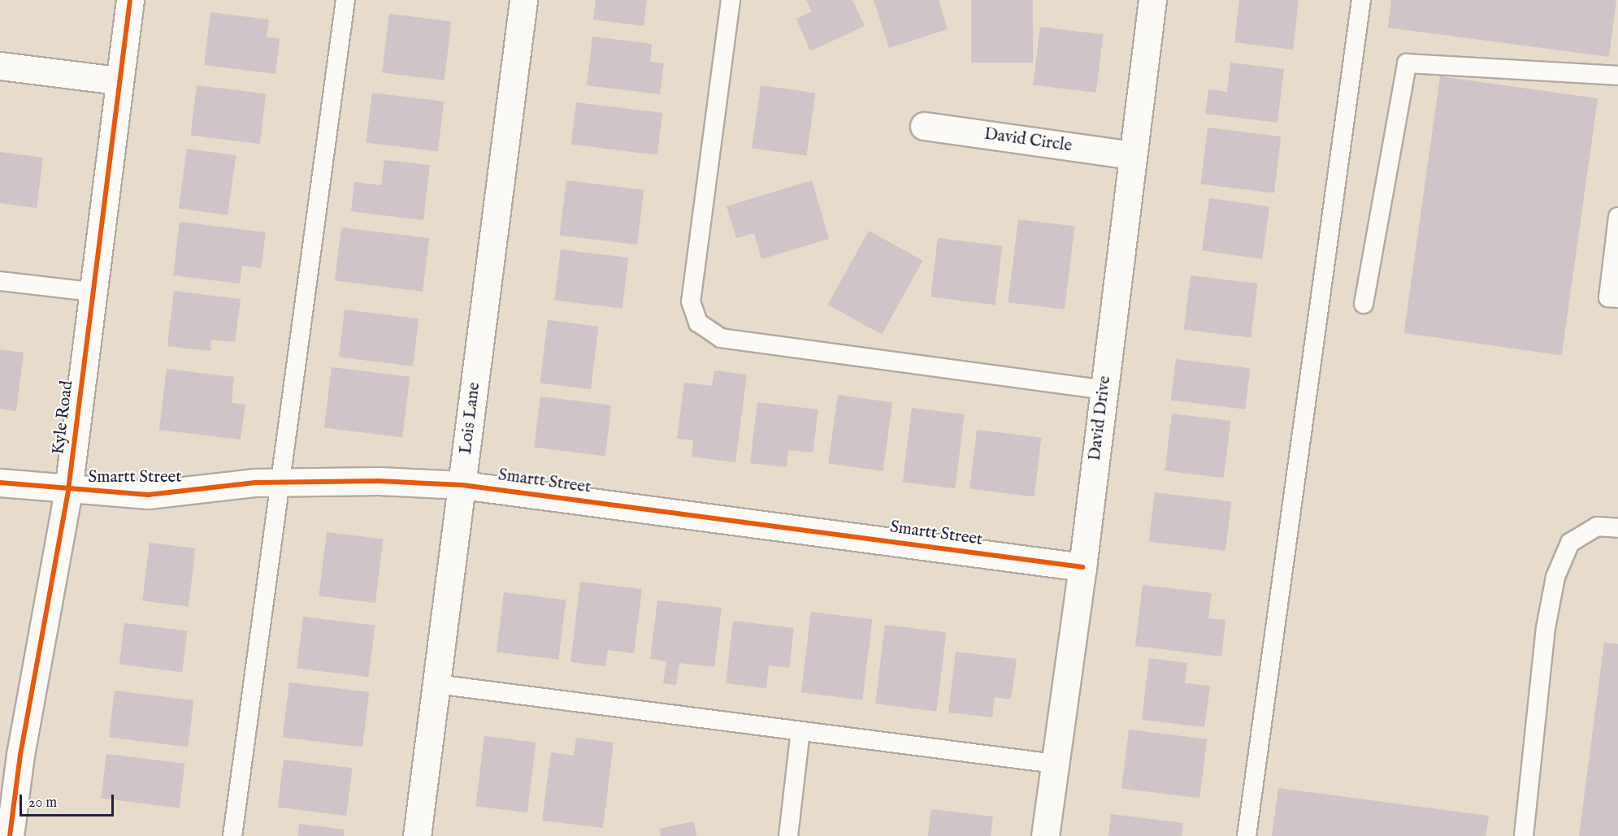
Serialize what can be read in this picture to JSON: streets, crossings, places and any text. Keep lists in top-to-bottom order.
{
  "streets": {
    "street": [
      "David Circle",
      "Kyle Road",
      "Lois Lane",
      "David Drive",
      "Smartt Street"
    ]
  },
  "crossings": [
    ["David Circle", "David Drive"],
    ["Kyle Road", "Smartt Street"],
    ["Lois Lane", "Smartt Street"],
    ["David Drive", "Smartt Street"]
  ],
  "scale_bar": "20 m"
}
